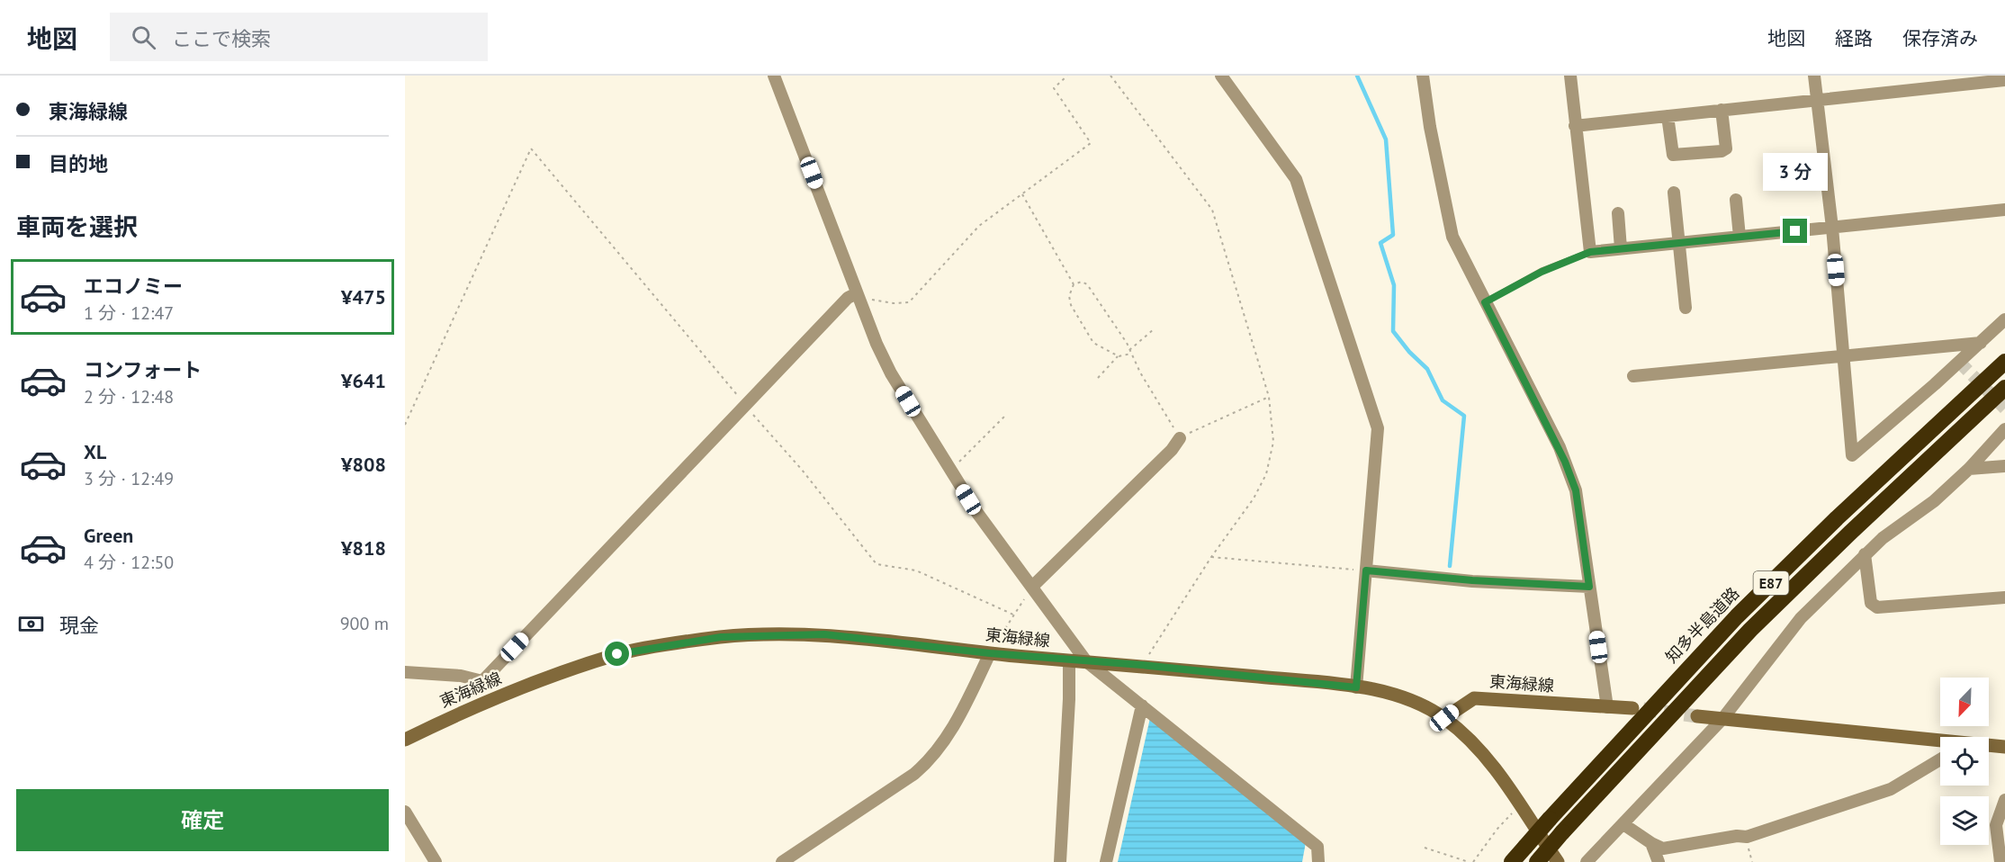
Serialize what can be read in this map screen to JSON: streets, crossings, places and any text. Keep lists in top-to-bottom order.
{
  "streets": {
    "highway": ["E87", "知多半島道路"],
    "main road": ["東海緑線"]
  },
  "north": "bottom left",
  "page": {
    "header": "地図",
    "search": "ここで検索",
    "nav": ["地図", "経路", "保存済み"],
    "banner": ["東海緑線", "目的地"],
    "bubble": "3 分",
    "heading": "車両を選択",
    "list": [
      {
        "name": "エコノミー",
        "note": "1 分 · 12:47",
        "value": "¥475"
      },
      {
        "name": "コンフォート",
        "note": "2 分 · 12:48",
        "value": "¥641"
      },
      {
        "name": "XL",
        "note": "3 分 · 12:49",
        "value": "¥808"
      },
      {
        "name": "Green",
        "note": "4 分 · 12:50",
        "value": "¥818"
      }
    ],
    "pay": ["現金", "900 m"],
    "buttons": "確定"
  }
}
